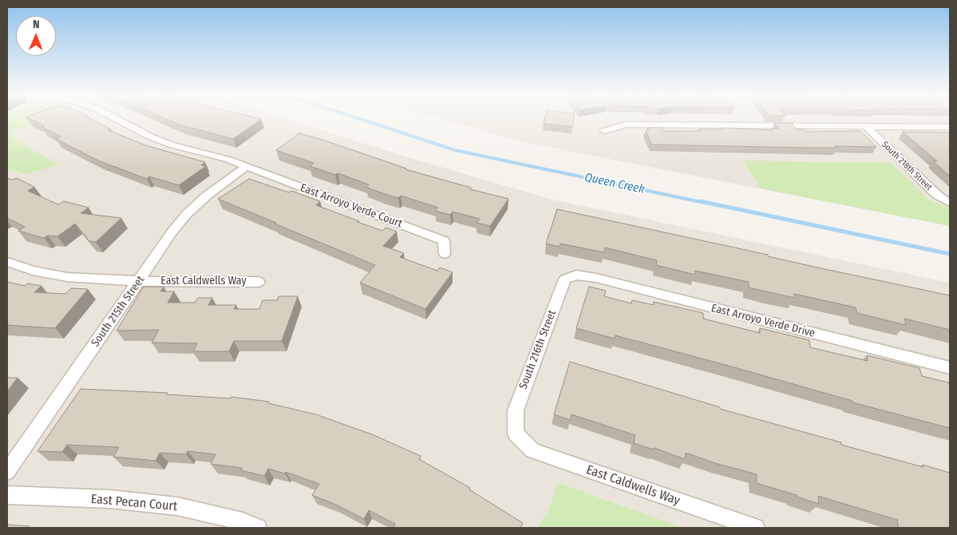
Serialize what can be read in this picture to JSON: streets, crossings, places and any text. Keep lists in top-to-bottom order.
{
  "streets": {
    "street": [
      "South 218th Street",
      "East Arroyo Verde Court",
      "East Caldwells Way",
      "South 215th Street",
      "East Arroyo Verde Drive",
      "South 216th Street",
      "East Pecan Court"
    ]
  },
  "crossings": [
    ["East Arroyo Verde Court", "South 215th Street"],
    ["East Caldwells Way", "South 215th Street"],
    ["East Caldwells Way", "South 216th Street"],
    ["East Arroyo Verde Drive", "South 216th Street"]
  ],
  "water": ["Queen Creek"],
  "north": "top"
}
